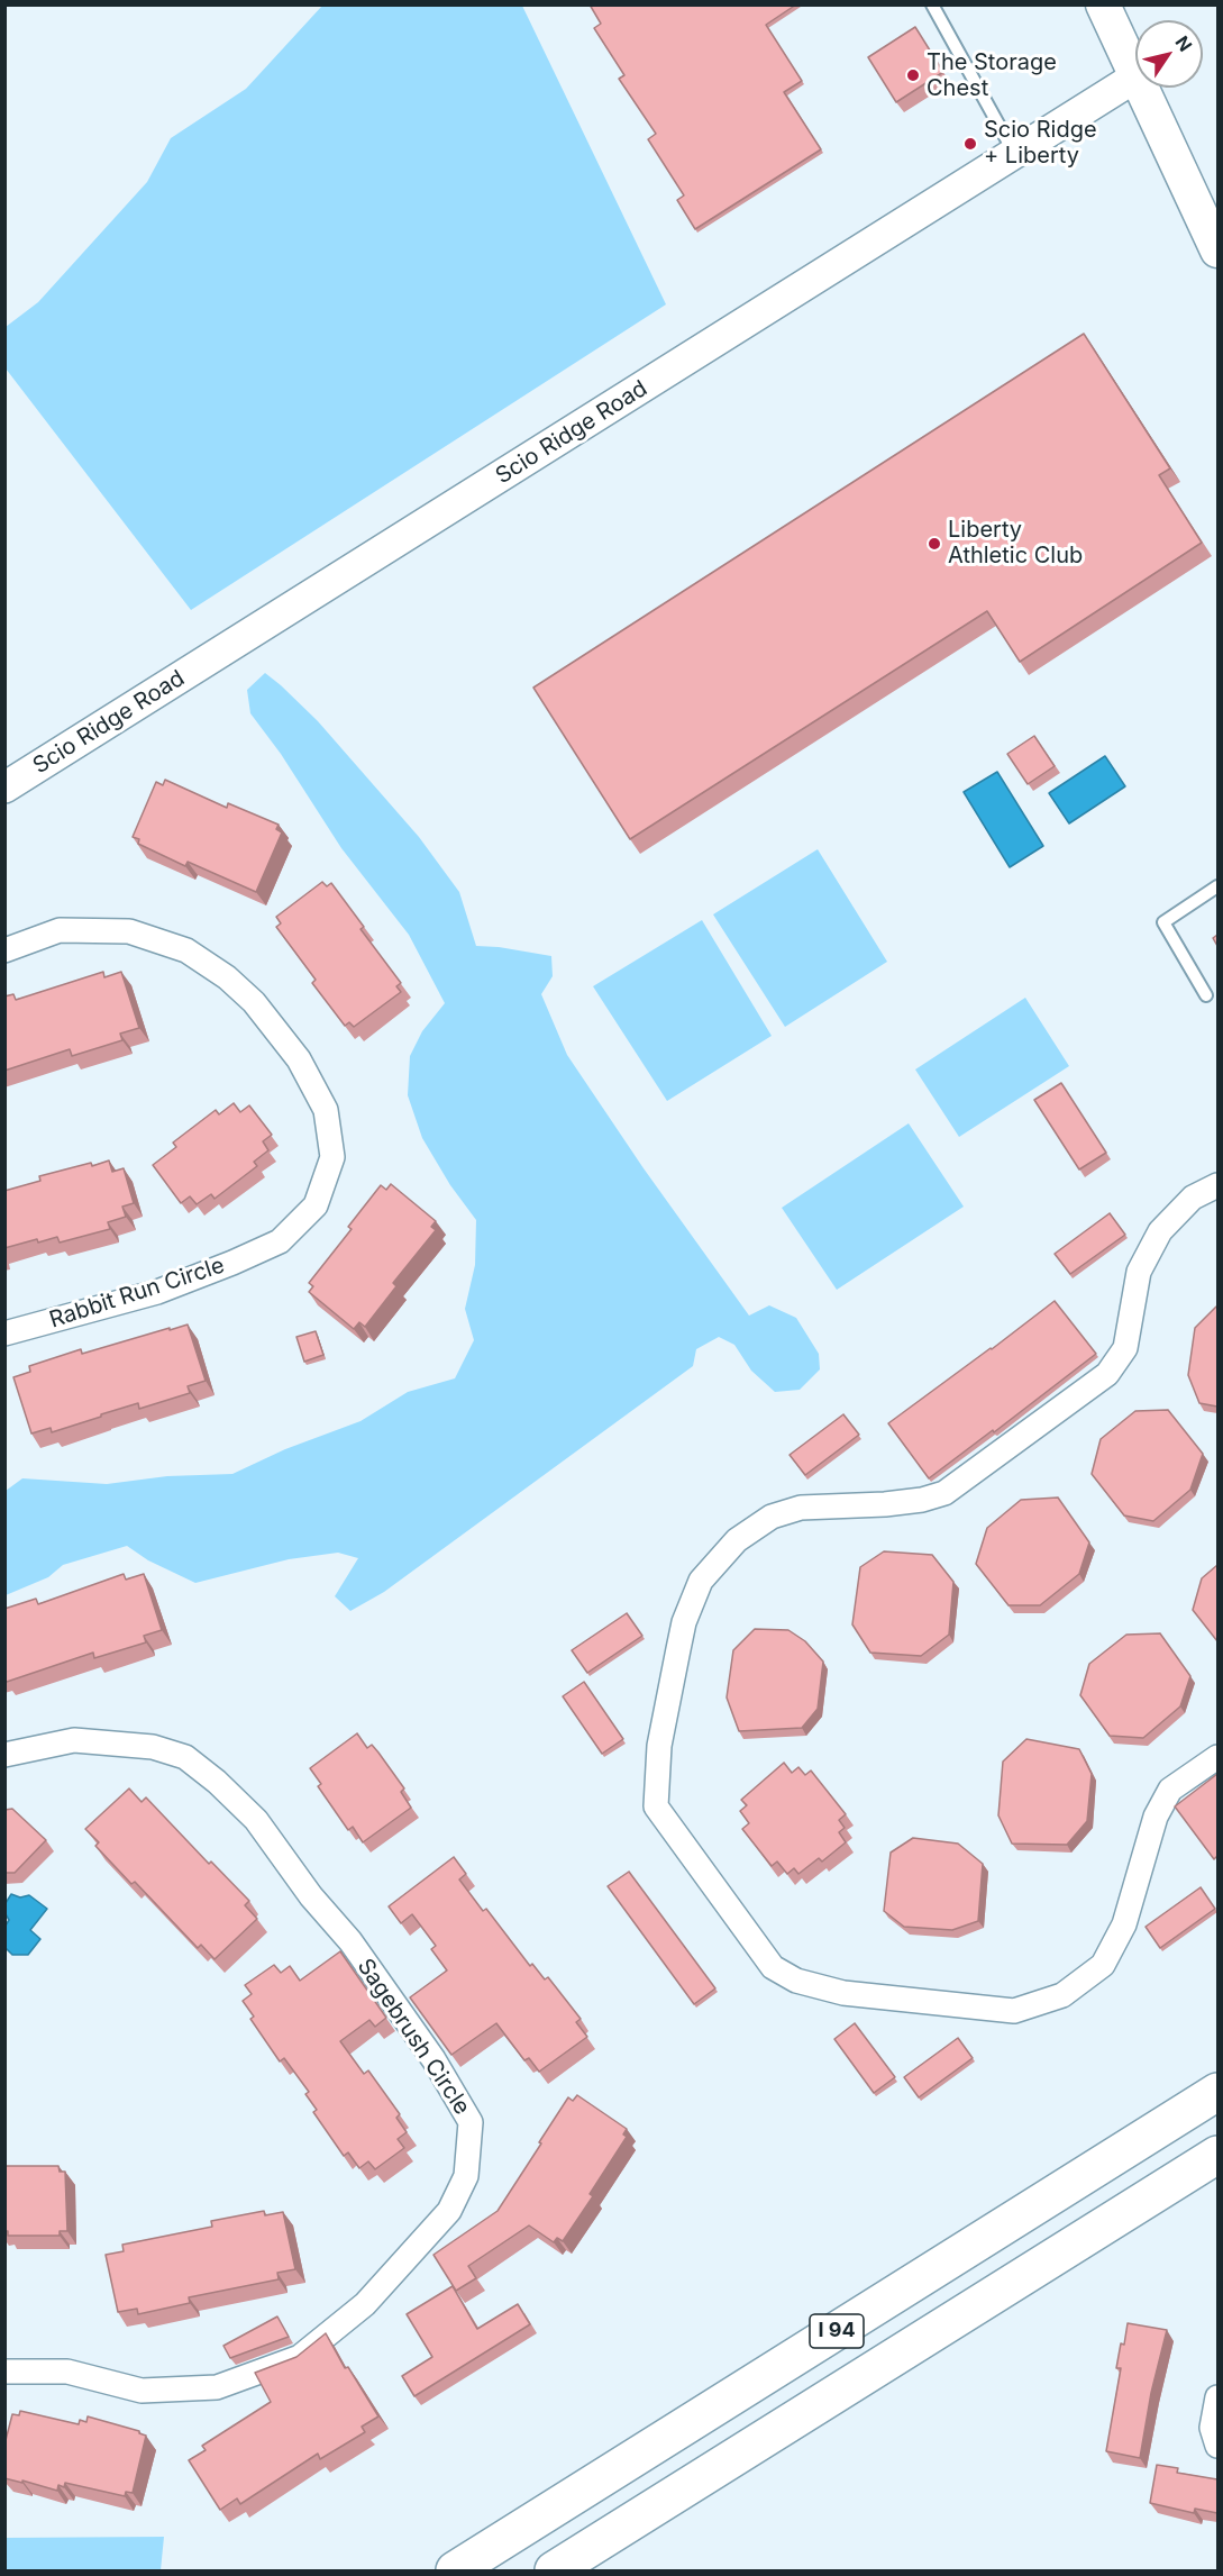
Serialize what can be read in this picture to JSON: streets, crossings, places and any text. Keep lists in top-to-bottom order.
{
  "streets": {
    "highway": ["I 94"],
    "street": ["Scio Ridge Road", "Rabbit Run Circle", "Sagebrush Circle"]
  },
  "places": ["The Storage Chest", "Scio Ridge + Liberty", "Liberty Athletic Club"],
  "north": "top right"
}
